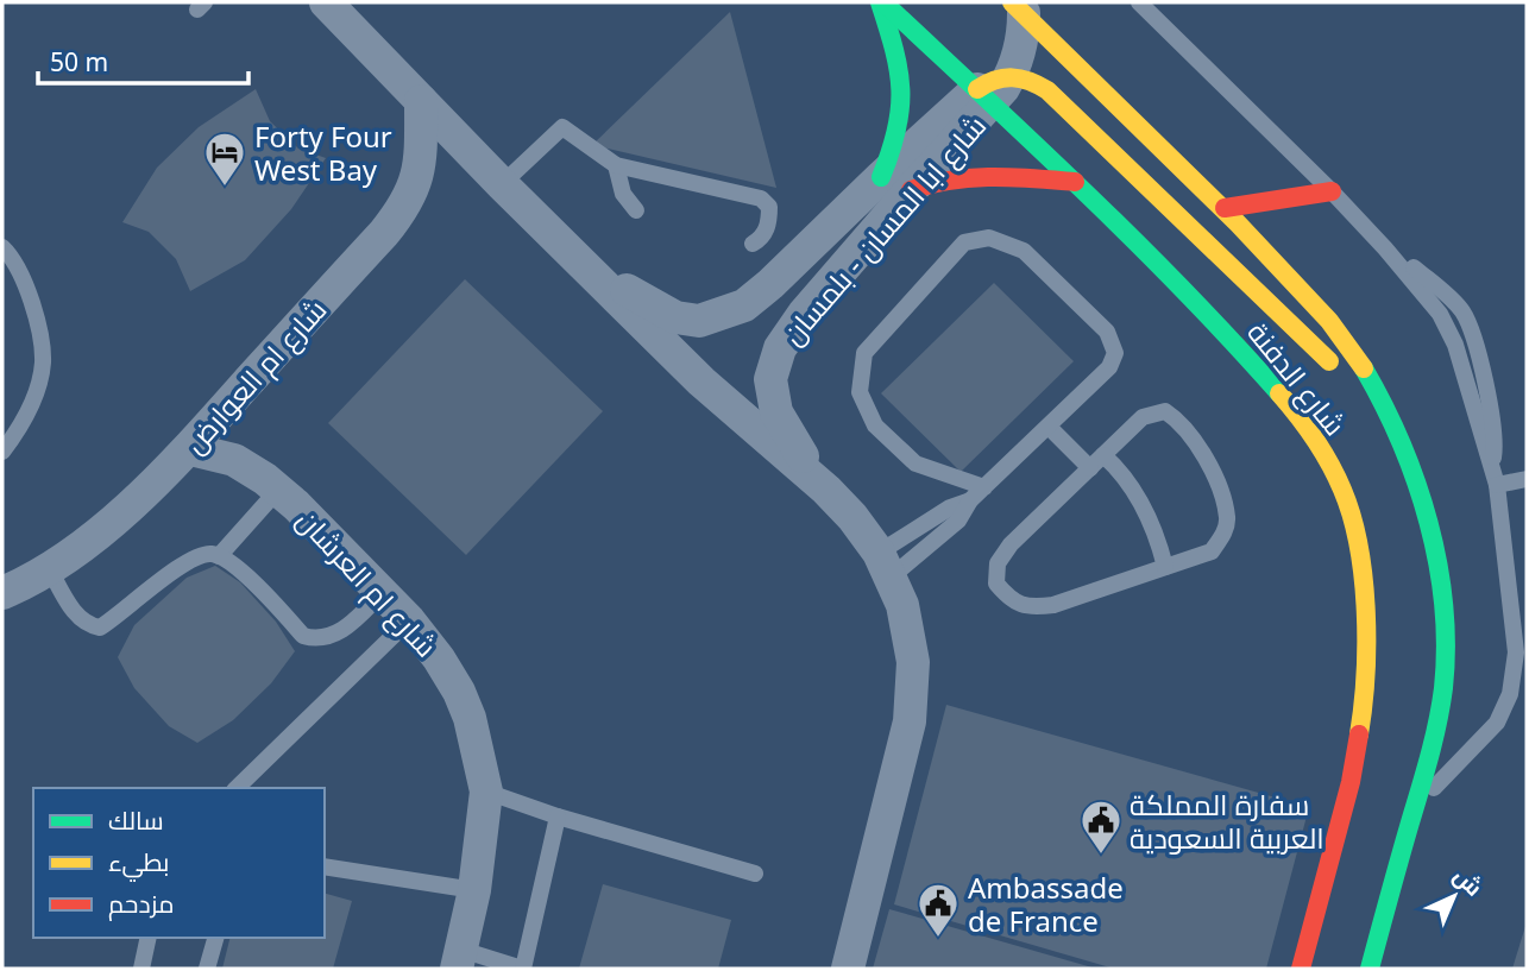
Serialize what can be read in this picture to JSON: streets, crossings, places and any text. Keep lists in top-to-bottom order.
{
  "streets": {
    "main road": ["شارع الدفنة"],
    "street": ["شارع ابا المسان - بلمسان", "شارع ام العوارض", "شارع ام العرشان"]
  },
  "crossings": [
    ["شارع ابا المسان - بلمسان", "شارع ام العوارض"],
    ["شارع ابا المسان - بلمسان", "شارع الدفنة"],
    ["شارع ام العوارض", "شارع ام العرشان"]
  ],
  "places": {
    "hotel": ["Forty Four West Bay"],
    "public building": ["سفارة المملكة العربية السعودية", "Ambassade de France"]
  },
  "legend": ["سالك", "بطيء", "مزدحم"],
  "scale_bar": "50 m",
  "north": "top right"
}
